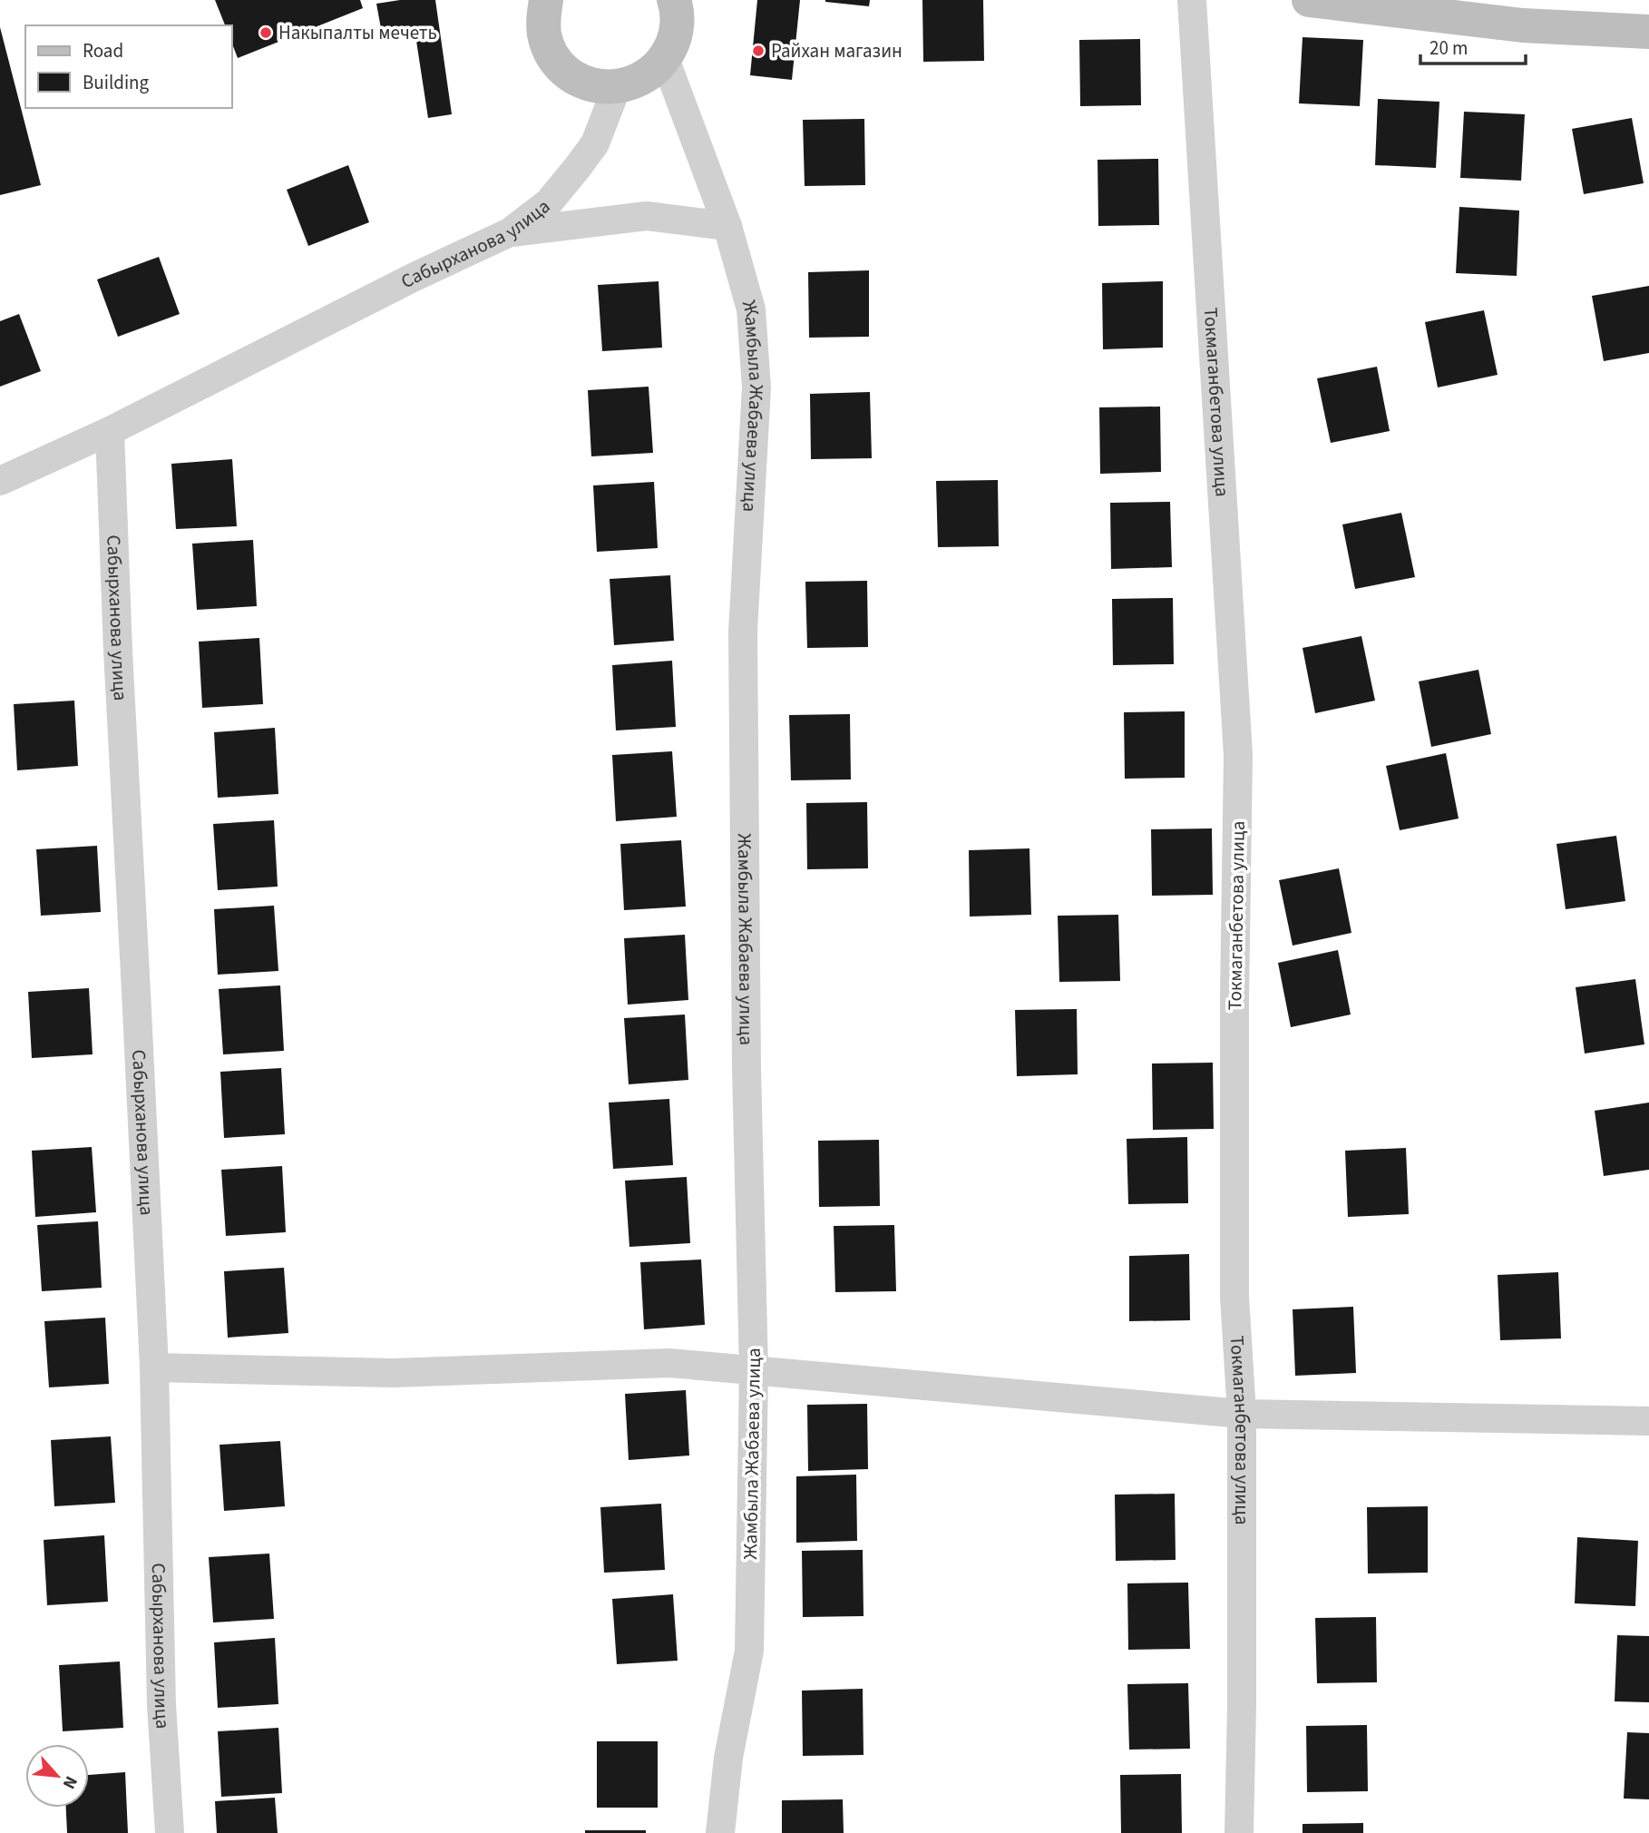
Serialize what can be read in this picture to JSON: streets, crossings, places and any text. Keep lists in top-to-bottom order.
{
  "streets": {
    "street": ["Сабырханова улица", "Токмаганбетова улица", "Жамбыла Жабаева улица"]
  },
  "places": ["Накыпалты мечеть", "Райхан магазин"],
  "legend": ["Road", "Building"],
  "scale_bar": "20 m",
  "north": "bottom right"
}
